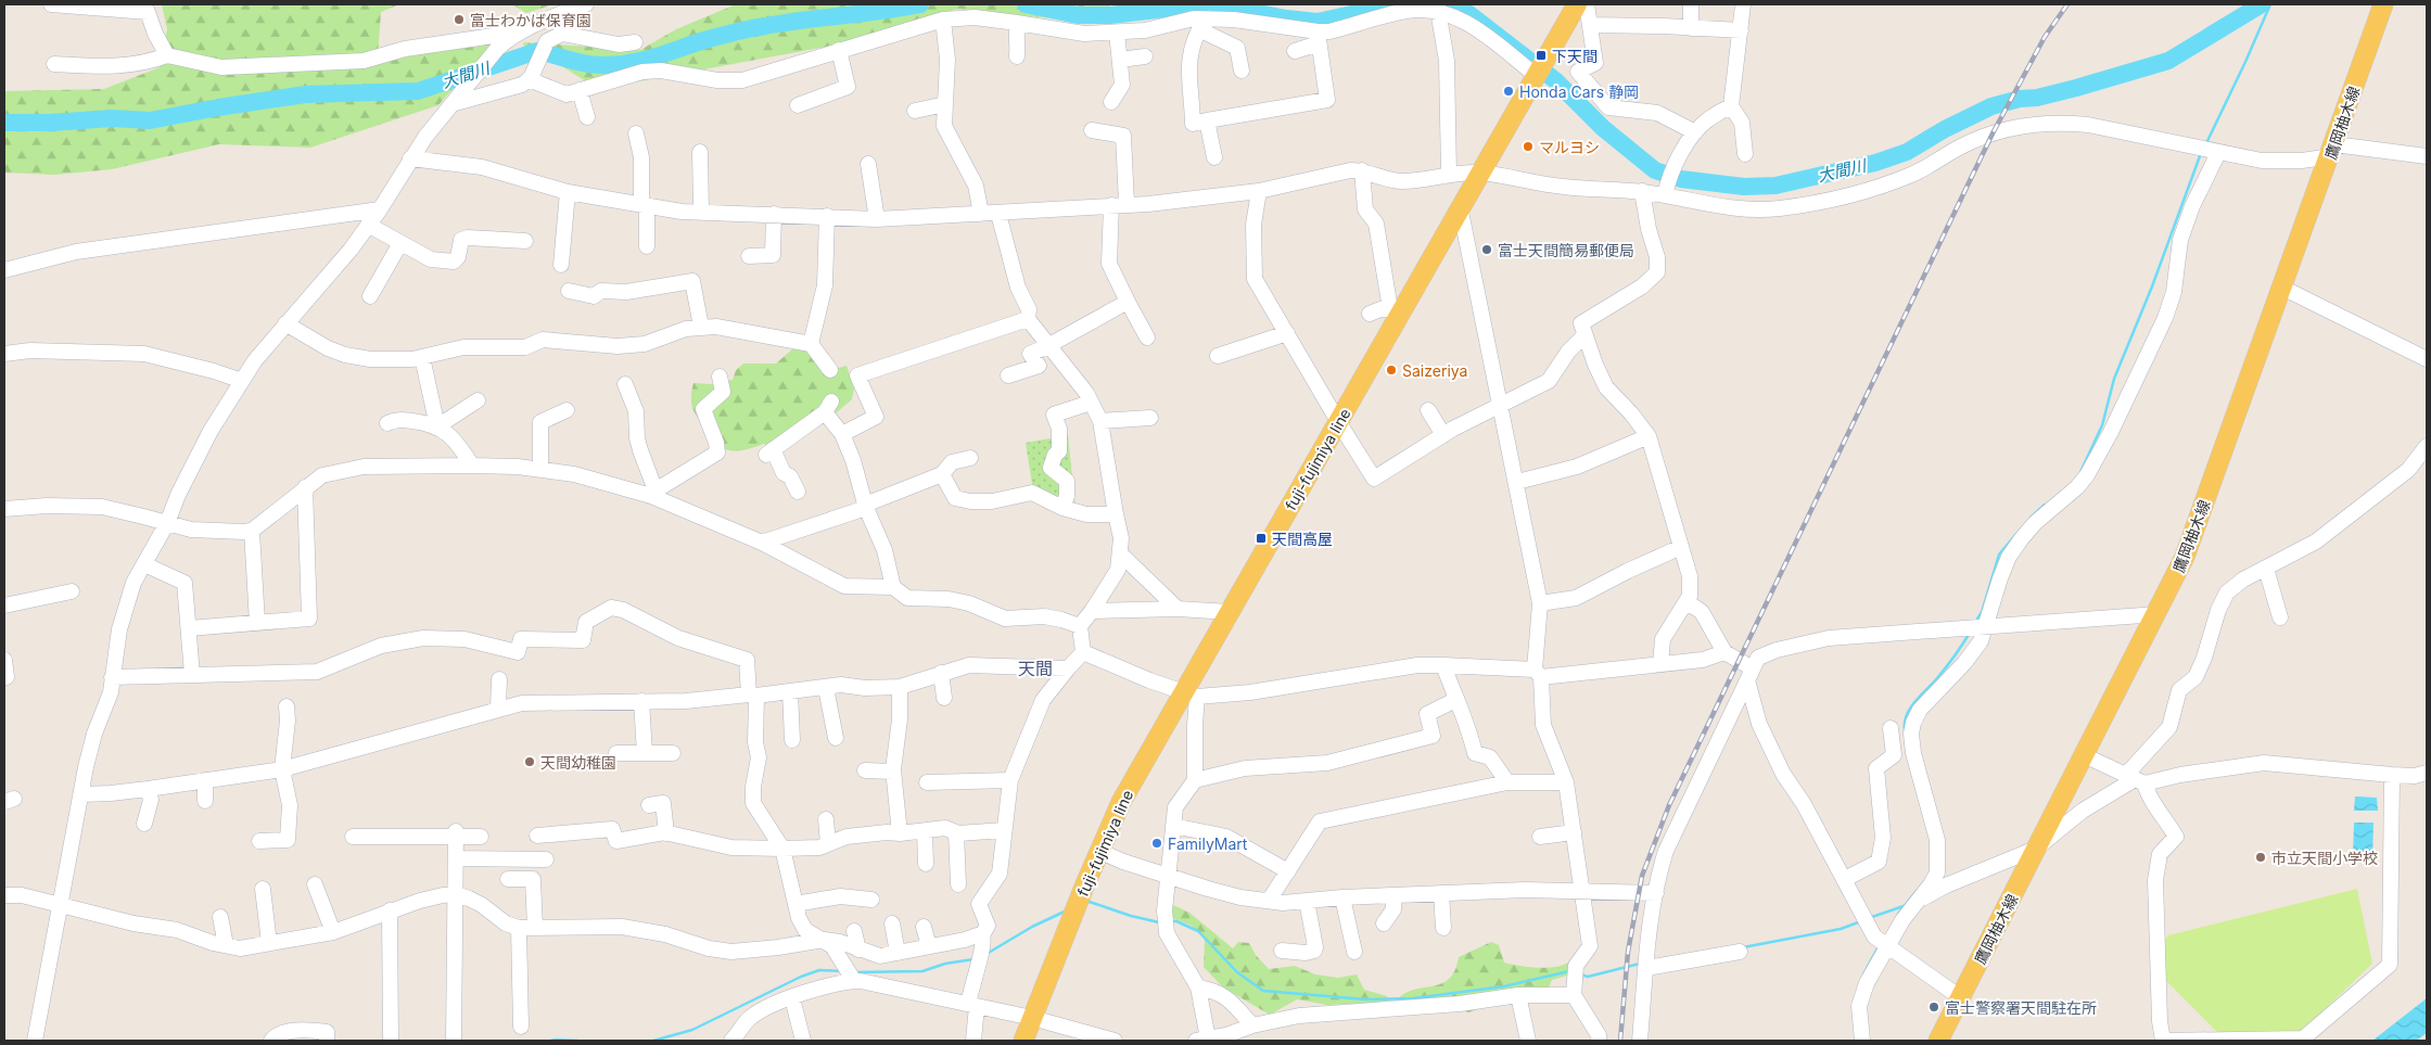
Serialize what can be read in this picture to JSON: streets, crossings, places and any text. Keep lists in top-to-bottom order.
{
  "streets": {
    "main road": ["鷹岡柚木線", "fuji-fujimiya line"]
  },
  "districts": ["天間"],
  "water": ["大間川"],
  "places": {
    "other": [
      "富士わかば保育園",
      "Honda Cars 静岡",
      "マルヨシ",
      "富士天間簡易郵便局",
      "Saizeriya",
      "天間幼稚園",
      "FamilyMart",
      "市立天間小学校",
      "富士警察署天間駐在所"
    ],
    "transit": ["下天間", "天間高屋"]
  }
}
